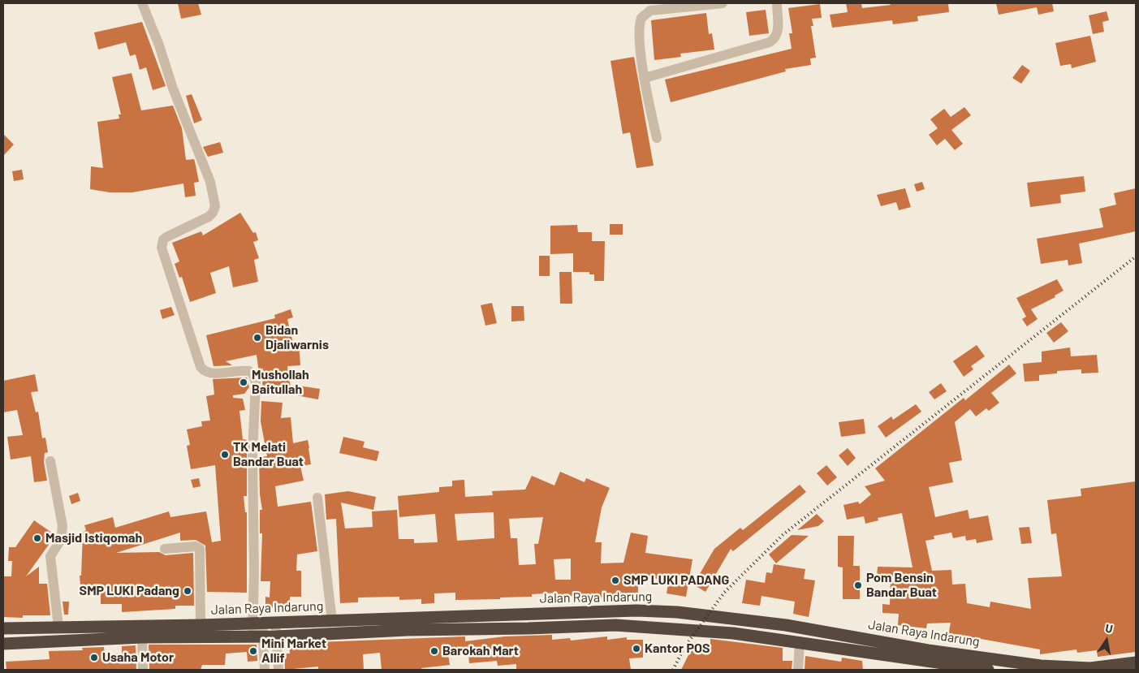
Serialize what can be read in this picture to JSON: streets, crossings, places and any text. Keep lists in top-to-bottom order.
{
  "streets": {
    "highway": ["Jalan Raya Indarung"]
  },
  "places": [
    "Bidan Djaliwarnis",
    "Mushollah Baitullah",
    "TK Melati Bandar Buat",
    "Masjid Istiqomah",
    "SMP LUKI PADANG",
    "Pom Bensin Bandar Buat",
    "SMP LUKI Padang",
    "Kantor POS",
    "Mini Market Allif",
    "Barokah Mart",
    "Usaha Motor"
  ],
  "north": "top"
}
